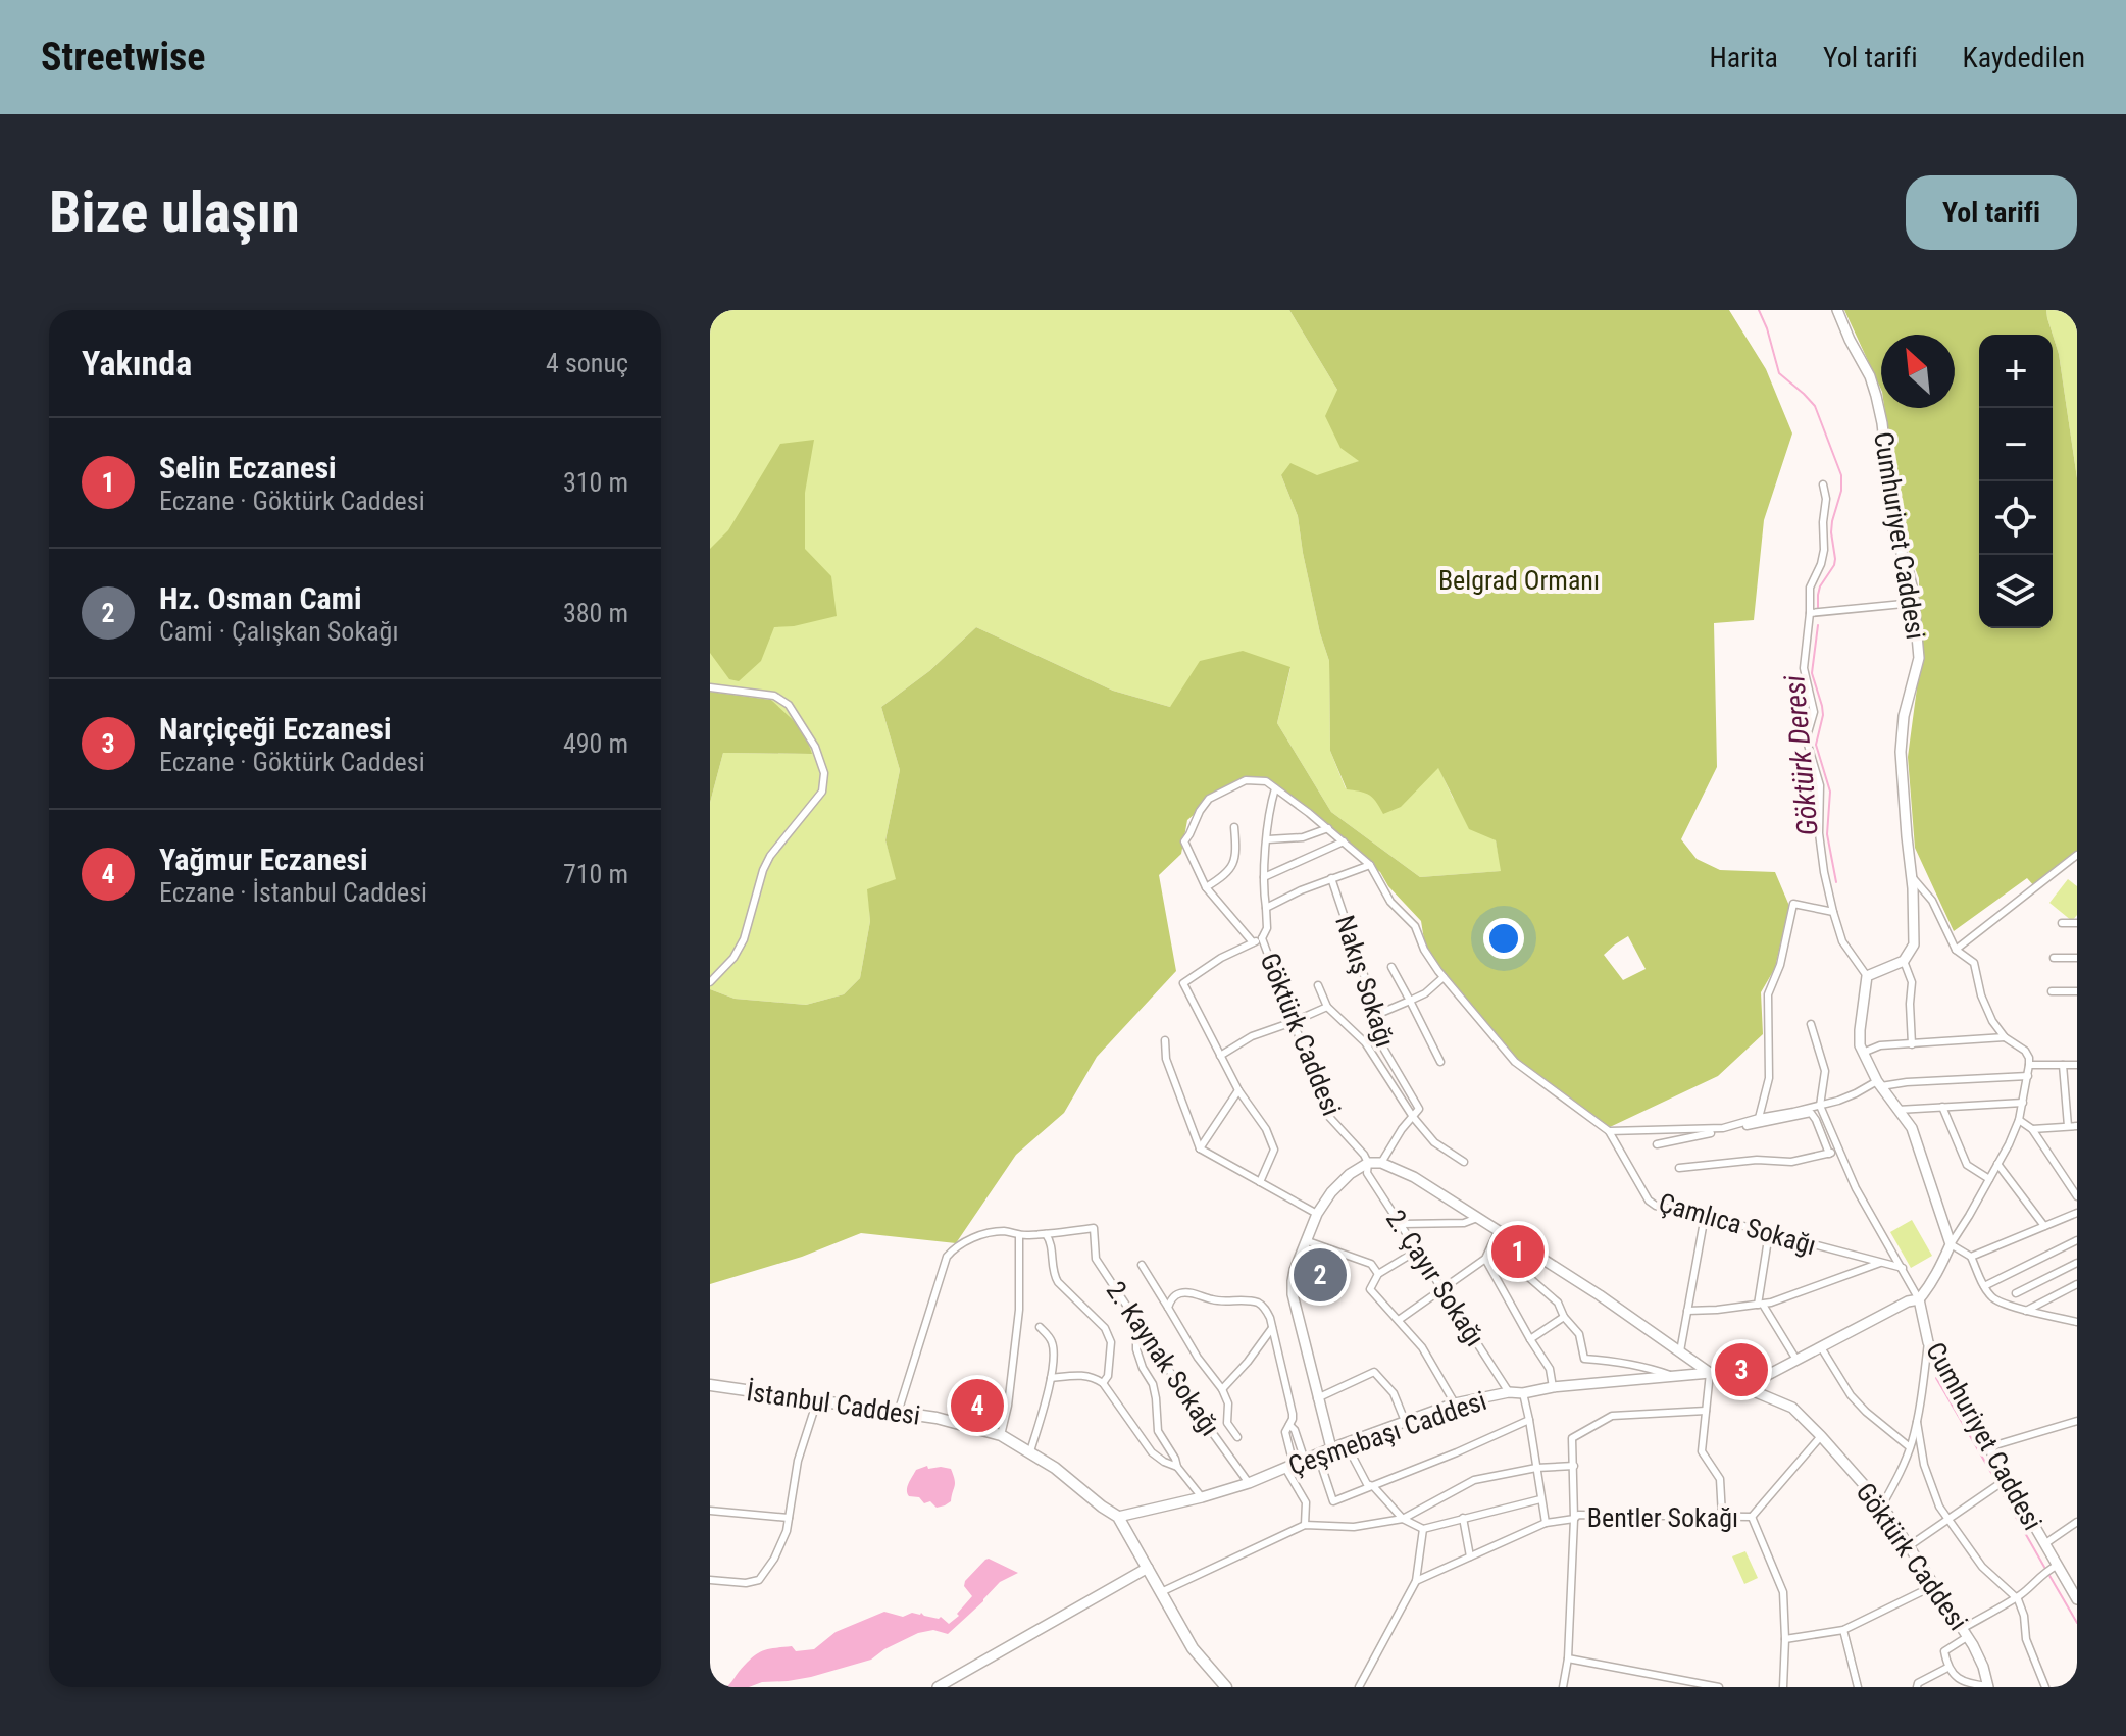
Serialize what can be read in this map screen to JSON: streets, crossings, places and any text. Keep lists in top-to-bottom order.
{
  "streets": {
    "main road": [
      "Cumhuriyet Caddesi",
      "Göktürk Caddesi",
      "İstanbul Caddesi",
      "Çeşmebaşı Caddesi"
    ],
    "street": [
      "Nakış Sokağı",
      "Çamlıca Sokağı",
      "2. Çayır Sokağı",
      "2. Kaynak Sokağı",
      "Bentler Sokağı"
    ]
  },
  "crossings": [
    ["Göktürk Caddesi", "2. Çayır Sokağı"],
    ["Göktürk Caddesi", "Çeşmebaşı Caddesi"],
    ["2. Çayır Sokağı", "Çeşmebaşı Caddesi"],
    ["2. Kaynak Sokağı", "Çeşmebaşı Caddesi"],
    ["İstanbul Caddesi", "Çeşmebaşı Caddesi"]
  ],
  "water": ["Göktürk Deresi"],
  "parks": ["Belgrad Ormanı"],
  "north": "top left",
  "page": {
    "header": "Streetwise",
    "nav": ["Harita", "Yol tarifi", "Kaydedilen"],
    "buttons": "Yol tarifi",
    "title": "Bize ulaşın",
    "heading": ["Yakında", "4 sonuç"],
    "map_buttons": ["+", "−"],
    "list": [
      {
        "mark": "1",
        "name": "Selin Eczanesi",
        "note": "Eczane · Göktürk Caddesi",
        "value": "310 m"
      },
      {
        "mark": "2",
        "name": "Hz. Osman Cami",
        "note": "Cami · Çalışkan Sokağı",
        "value": "380 m"
      },
      {
        "mark": "3",
        "name": "Narçiçeği Eczanesi",
        "note": "Eczane · Göktürk Caddesi",
        "value": "490 m"
      },
      {
        "mark": "4",
        "name": "Yağmur Eczanesi",
        "note": "Eczane · İstanbul Caddesi",
        "value": "710 m"
      }
    ],
    "pins": [
      "1",
      "2",
      "3",
      "4"
    ]
  }
}
